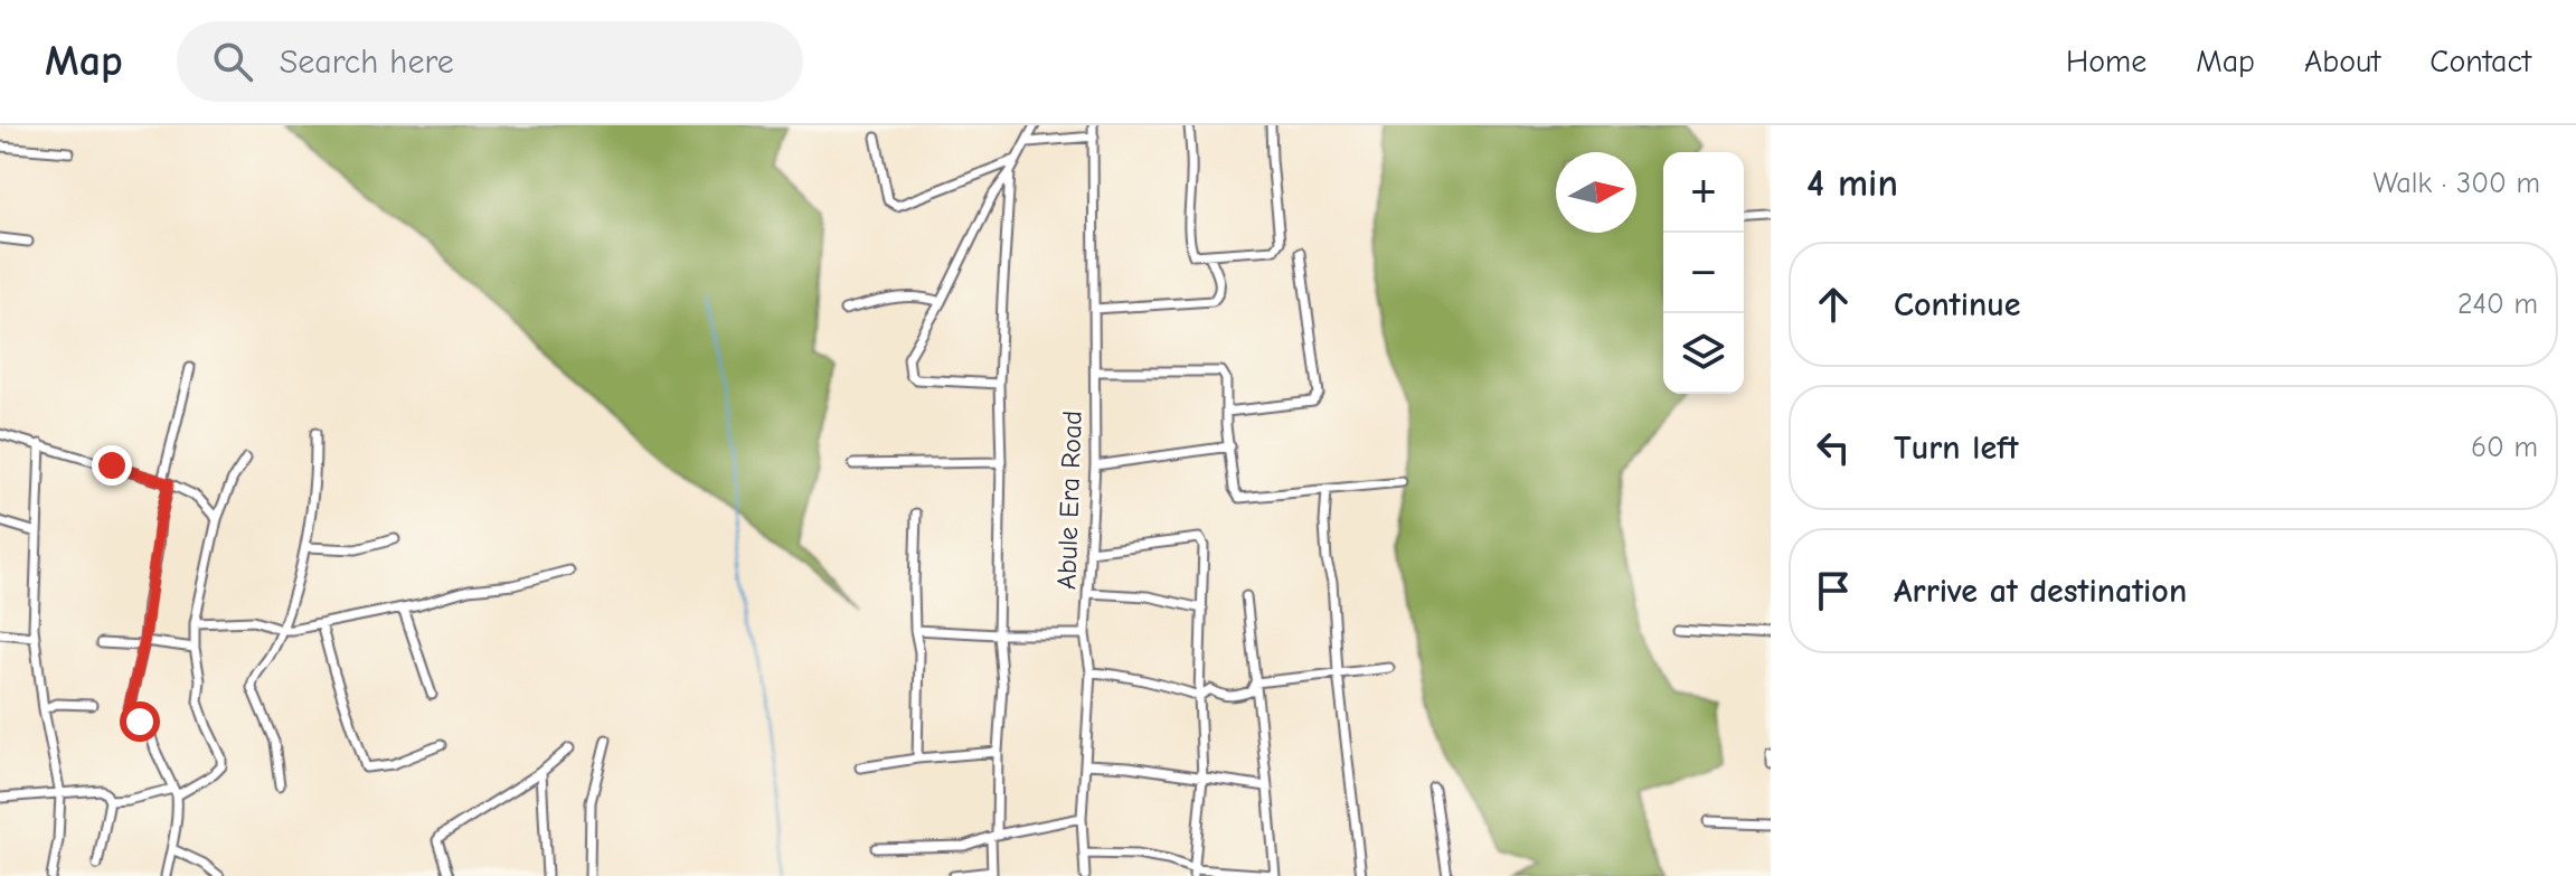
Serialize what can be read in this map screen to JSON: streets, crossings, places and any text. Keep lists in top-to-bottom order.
{
  "streets": {
    "street": ["Abule Era Road"]
  },
  "north": "right",
  "page": {
    "header": "Map",
    "search": "Search here",
    "nav": [
      "Home",
      "Map",
      "About",
      "Contact"
    ],
    "heading": ["4 min", "Walk · 300 m"],
    "map_buttons": ["+", "−"],
    "list": [
      ["Continue", "240 m"],
      ["Turn left", "60 m"],
      "Arrive at destination"
    ]
  }
}
